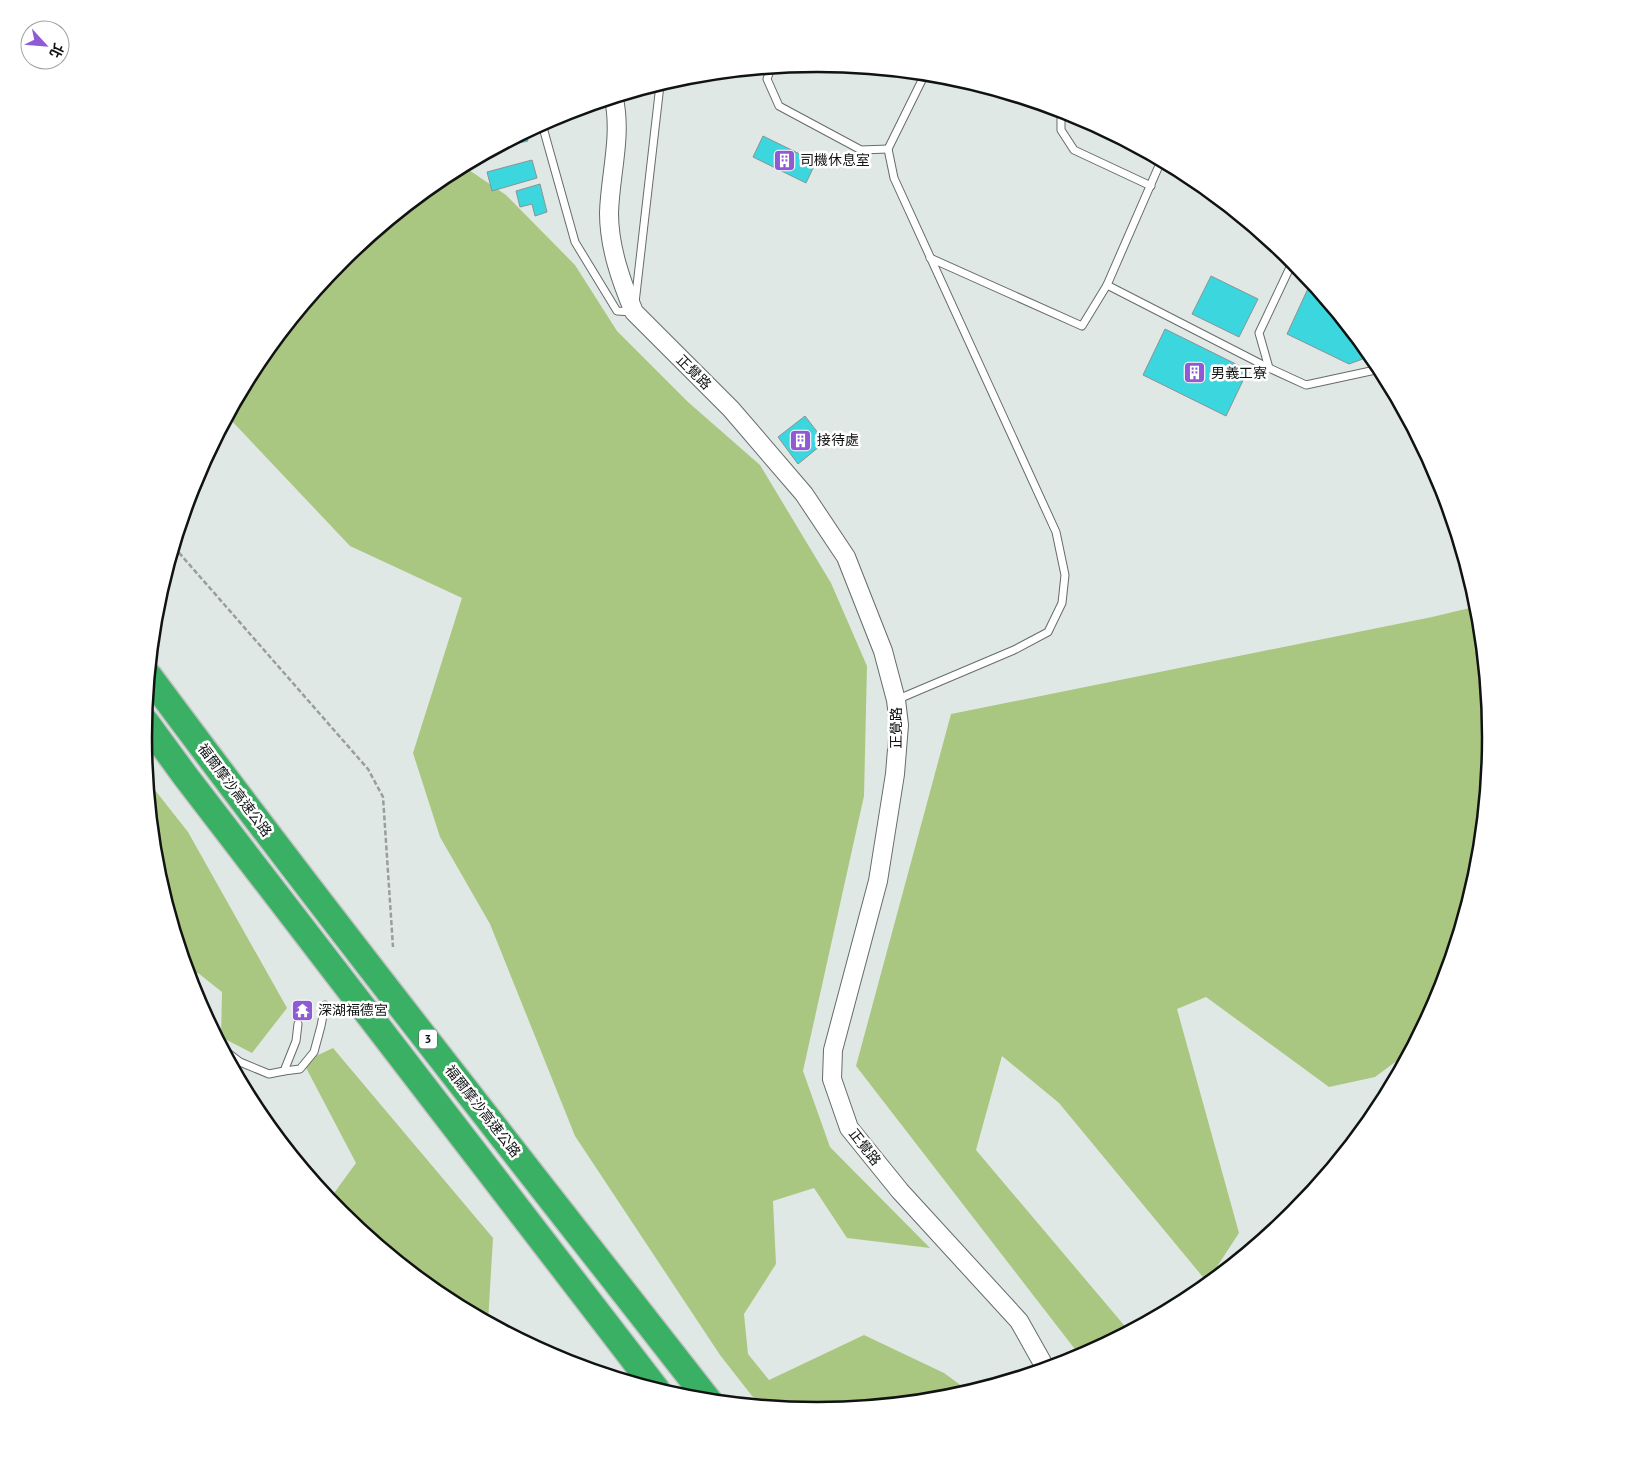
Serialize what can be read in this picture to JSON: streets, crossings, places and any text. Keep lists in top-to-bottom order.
{
  "streets": {
    "highway": ["福爾摩沙高速公路", "3"],
    "street": ["正覺路"]
  },
  "places": {
    "building": ["司機休息室", "男義工寮", "接待處"],
    "temple": ["深湖福德宮"]
  },
  "north": "bottom right"
}
